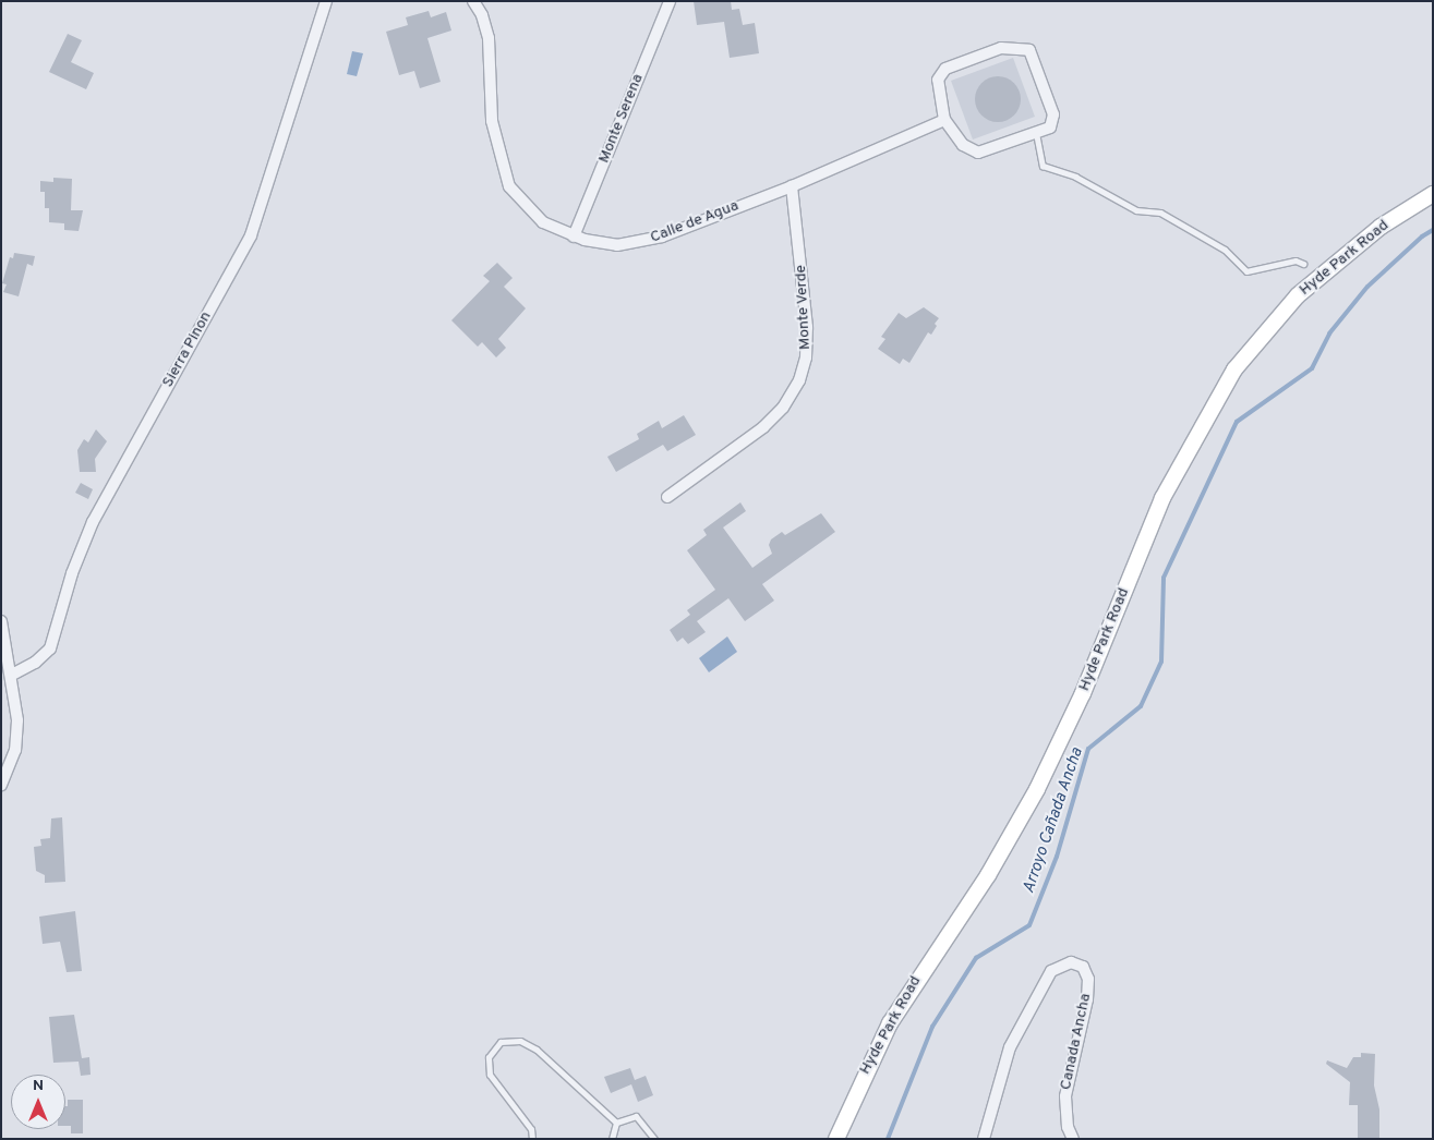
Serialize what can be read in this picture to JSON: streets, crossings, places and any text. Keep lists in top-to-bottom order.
{
  "streets": {
    "main road": ["Hyde Park Road"],
    "street": [
      "Monte Serena",
      "Calle de Agua",
      "Monte Verde",
      "Sierra Pinon",
      "Canada Ancha"
    ]
  },
  "crossings": [
    ["Monte Serena", "Calle de Agua"],
    ["Calle de Agua", "Monte Verde"]
  ],
  "water": ["Arroyo Cañada Ancha"],
  "north": "top"
}
